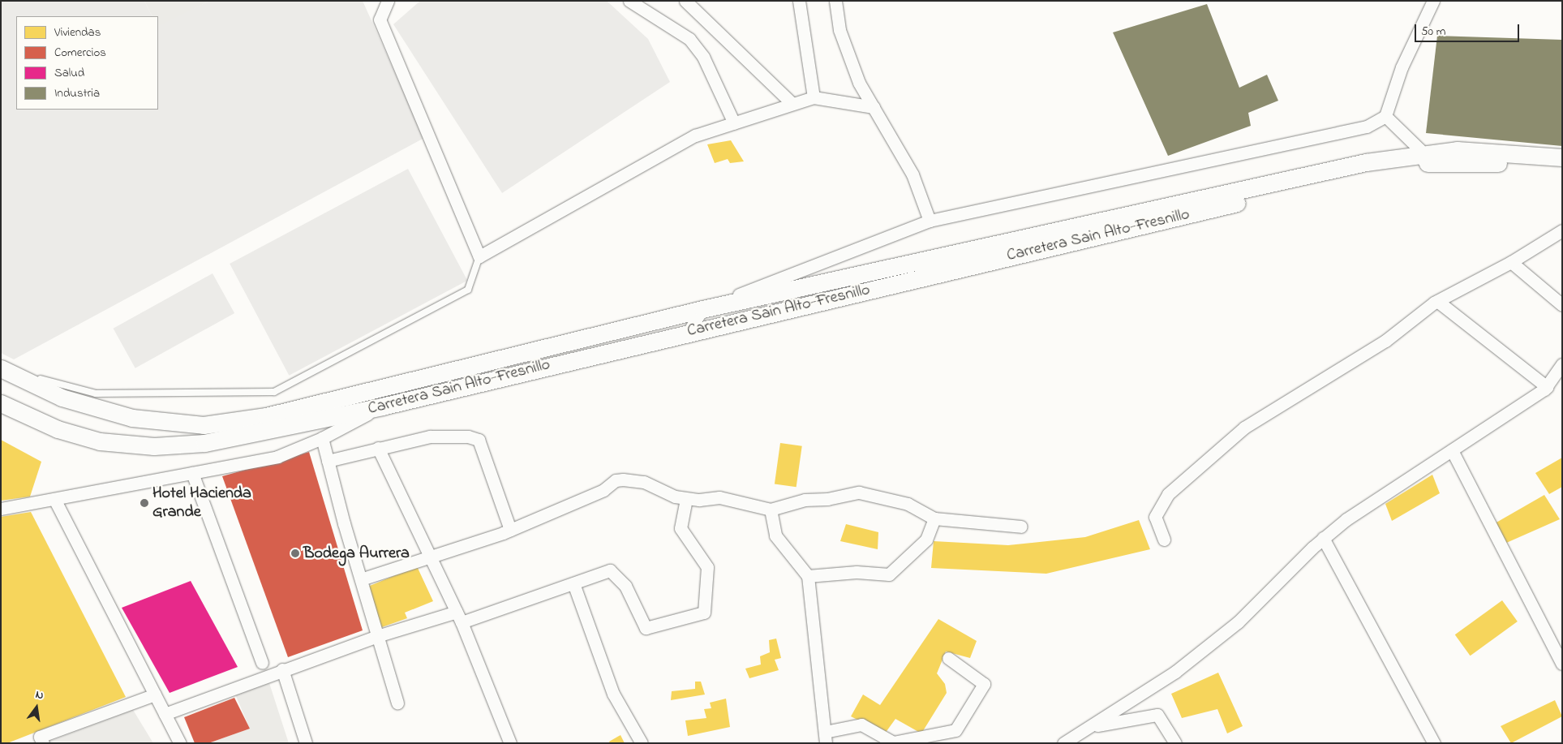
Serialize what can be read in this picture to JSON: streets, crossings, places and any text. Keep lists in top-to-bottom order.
{
  "streets": {
    "main road": ["Carretera Sain Alto-Fresnillo"]
  },
  "places": ["Hotel Hacienda Grande", "Bodega Aurrera"],
  "legend": [
    "Viviendas",
    "Comercios",
    "Salud",
    "Industria"
  ],
  "scale_bar": "50 m",
  "north": "top"
}
